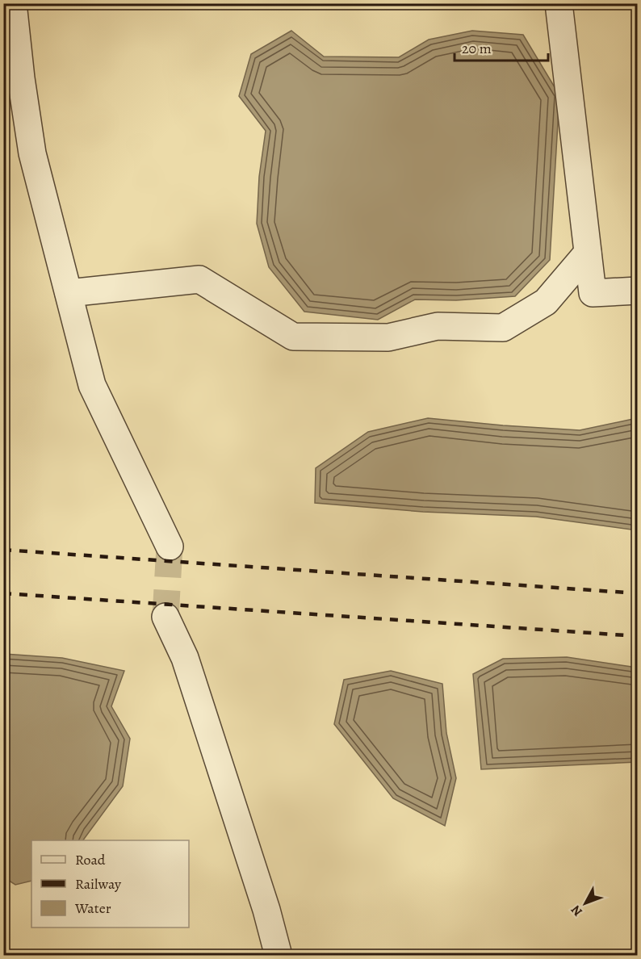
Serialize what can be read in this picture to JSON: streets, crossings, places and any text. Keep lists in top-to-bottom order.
{
  "legend": ["Road", "Railway", "Water"],
  "scale_bar": "20 m",
  "north": "bottom left"
}
